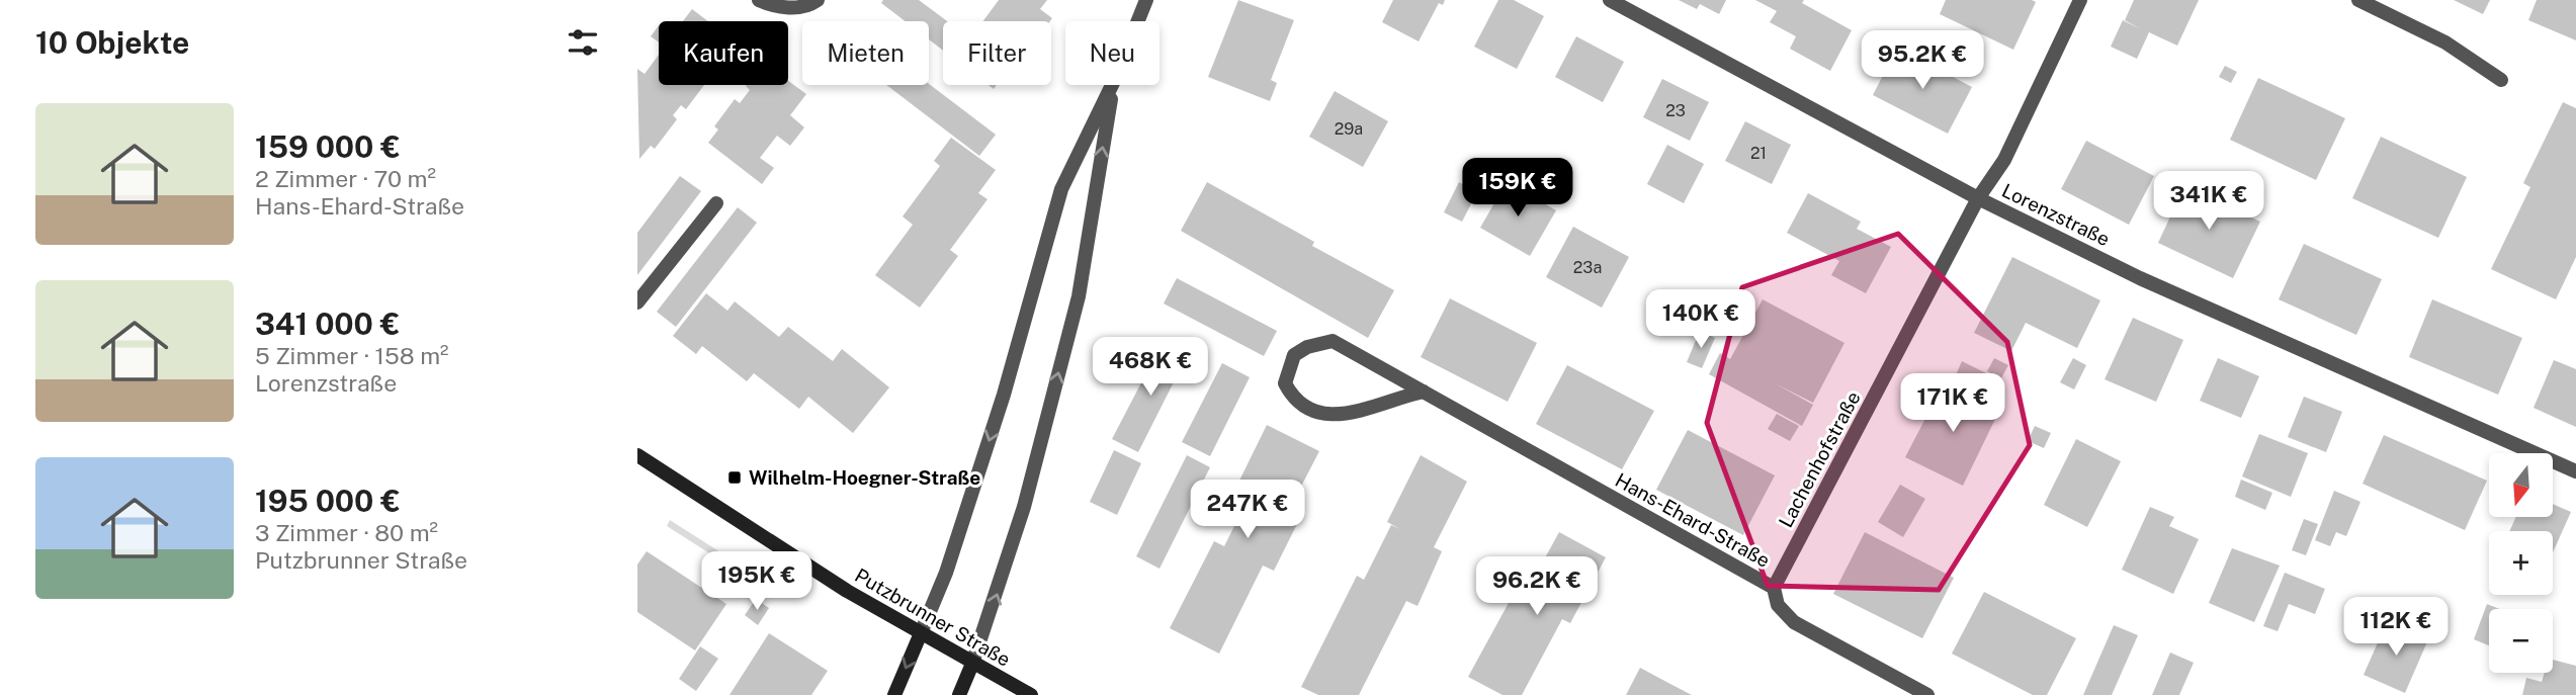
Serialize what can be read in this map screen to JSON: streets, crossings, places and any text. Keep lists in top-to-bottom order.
{
  "streets": {
    "main road": ["Putzbrunner Straße"],
    "street": ["Lorenzstraße", "Lachenhofstraße", "Hans-Ehard-Straße"]
  },
  "crossings": [
    ["Lorenzstraße", "Lachenhofstraße"],
    ["Lachenhofstraße", "Hans-Ehard-Straße"]
  ],
  "places": {
    "transit": ["Wilhelm-Hoegner-Straße"]
  },
  "house_numbers": [
    "23",
    "29a",
    "21",
    "23a"
  ],
  "north": "bottom",
  "page": {
    "heading": "10 Objekte",
    "chip": [
      "Kaufen",
      "Mieten",
      "Filter",
      "Neu"
    ],
    "price": [
      "95.2K €",
      "159K €",
      "341K €",
      "140K €",
      "468K €",
      "171K €",
      "247K €",
      "195K €",
      "96.2K €",
      "112K €"
    ],
    "list": [
      {
        "name": "159 000 €",
        "note": "2 Zimmer · 70 m² · Hans-Ehard-Straße"
      },
      {
        "name": "341 000 €",
        "note": "5 Zimmer · 158 m² · Lorenzstraße"
      },
      {
        "name": "195 000 €",
        "note": "3 Zimmer · 80 m² · Putzbrunner Straße"
      }
    ],
    "map_buttons": ["+", "−"]
  }
}
